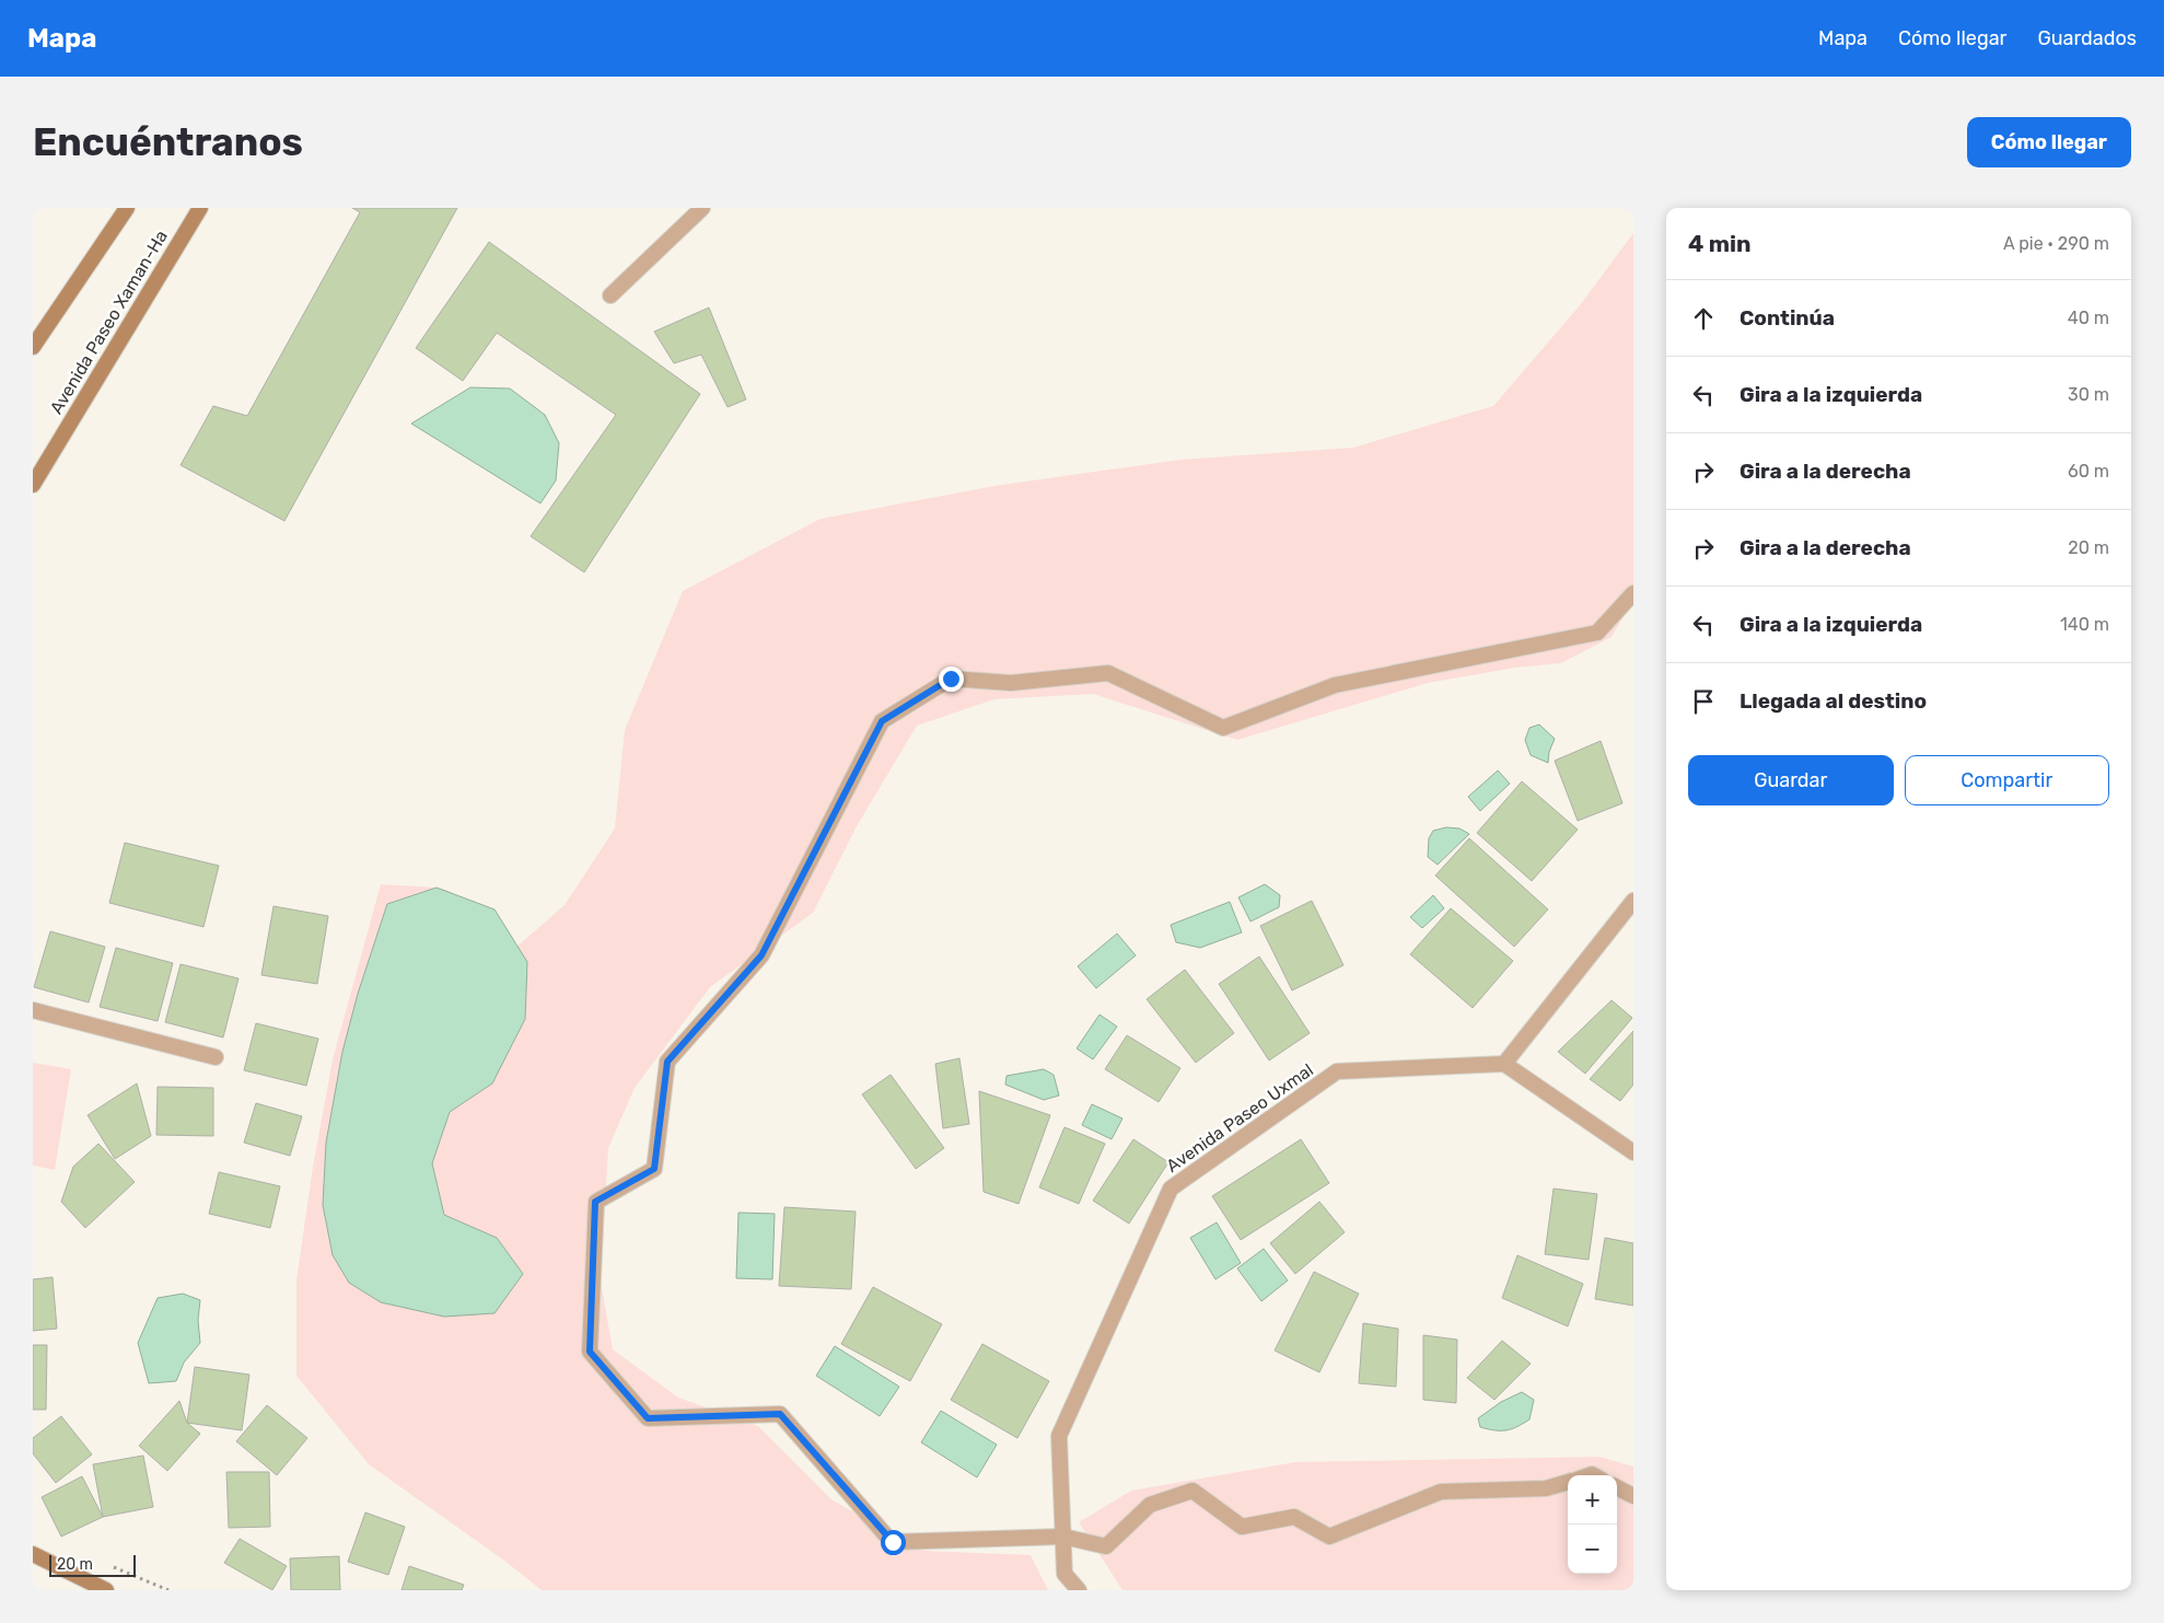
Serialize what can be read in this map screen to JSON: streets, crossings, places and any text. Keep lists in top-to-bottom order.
{
  "streets": {
    "main road": ["Avenida Paseo Xaman-Ha"],
    "street": ["Avenida Paseo Uxmal"]
  },
  "scale_bar": "20 m",
  "page": {
    "header": "Mapa",
    "nav": ["Mapa", "Cómo llegar", "Guardados"],
    "buttons": [
      "Cómo llegar",
      ["Guardar", "Compartir"]
    ],
    "title": "Encuéntranos",
    "heading": ["4 min", "A pie · 290 m"],
    "list": [
      ["Continúa", "40 m"],
      ["Gira a la izquierda", "30 m"],
      ["Gira a la derecha", "60 m"],
      ["Gira a la derecha", "20 m"],
      ["Gira a la izquierda", "140 m"],
      "Llegada al destino"
    ],
    "map_buttons": ["+", "−"],
    "scale": "20 m"
  }
}
